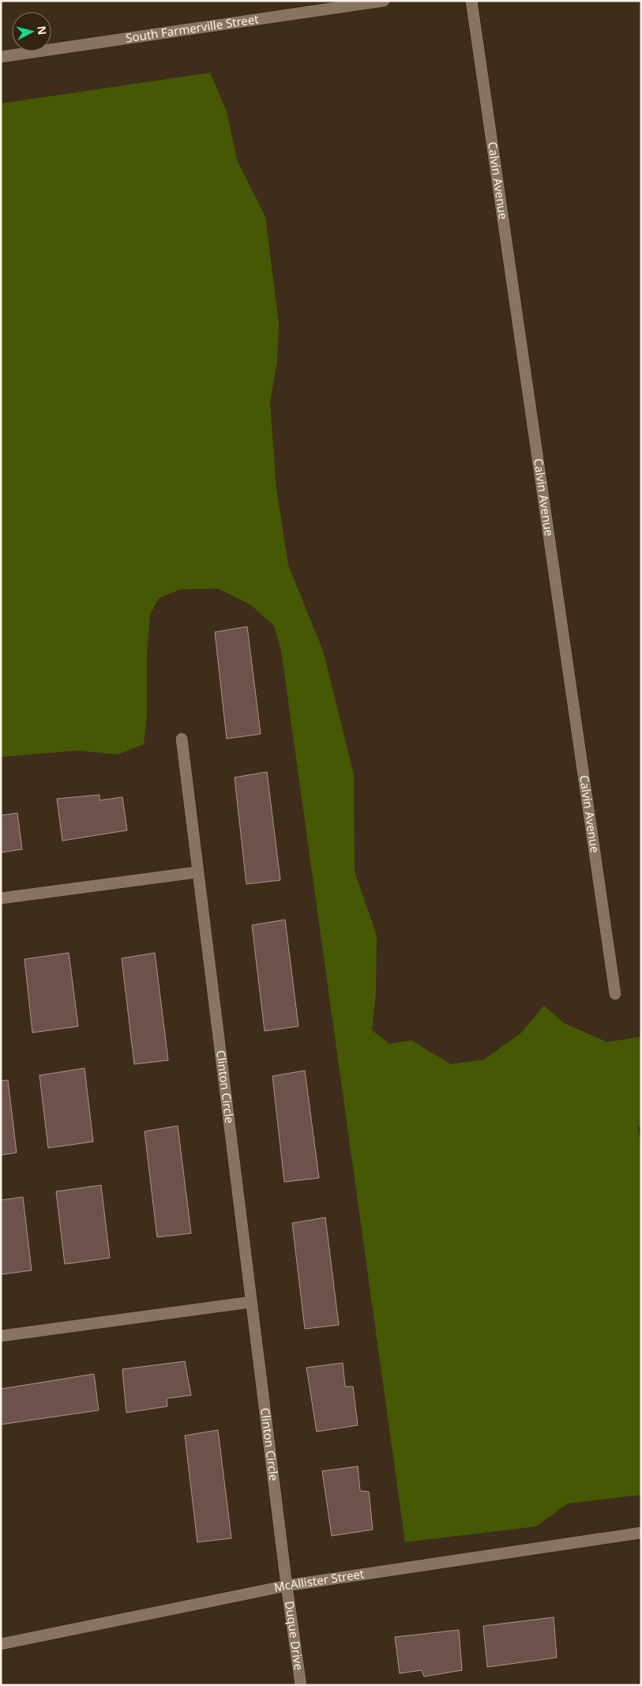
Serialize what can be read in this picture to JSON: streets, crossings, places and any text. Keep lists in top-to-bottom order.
{
  "streets": {
    "street": [
      "South Farmerville Street",
      "Calvin Avenue",
      "Clinton Circle",
      "McAllister Street",
      "Duque Drive"
    ]
  },
  "crossings": [
    ["Clinton Circle", "McAllister Street"],
    ["Clinton Circle", "Duque Drive"],
    ["McAllister Street", "Duque Drive"]
  ],
  "north": "right"
}
